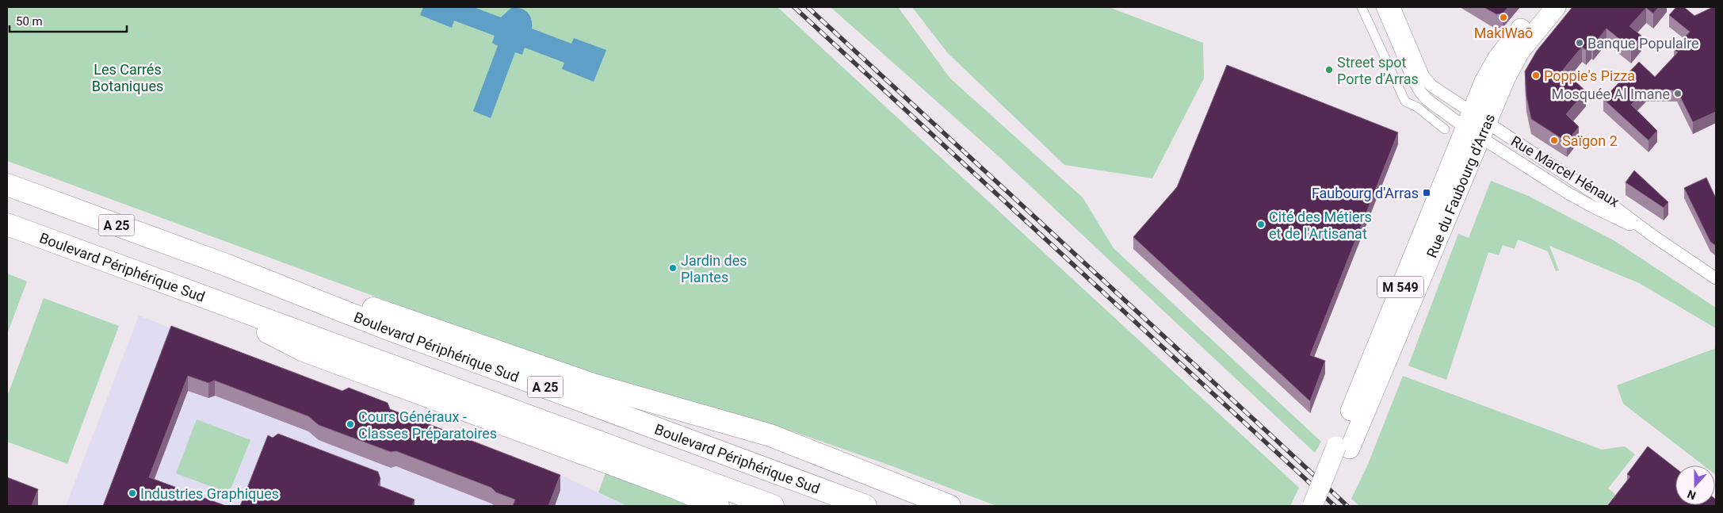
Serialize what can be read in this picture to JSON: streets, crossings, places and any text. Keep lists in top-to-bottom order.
{
  "streets": {
    "highway": ["A 25", "Boulevard Périphérique Sud"],
    "main road": ["Rue du Faubourg d'Arras", "M 549"],
    "street": ["Rue Marcel Hénaux"]
  },
  "crossings": [
    ["Rue Marcel Hénaux", "Rue du Faubourg d'Arras"]
  ],
  "parks": ["Les Carrés Botaniques"],
  "places": {
    "other": [
      "MakiWaō",
      "Banque Populaire",
      "Street spot Porte d'Arras",
      "Poppie's Pizza",
      "Mosquée Al Imane",
      "Saïgon 2",
      "Cité des Métiers et de l'Artisanat",
      "Jardin des Plantes",
      "Cours Généraux - Classes Préparatoires",
      "Industries Graphiques"
    ],
    "transit": ["Faubourg d'Arras"]
  },
  "scale_bar": "50 m",
  "north": "bottom"
}
